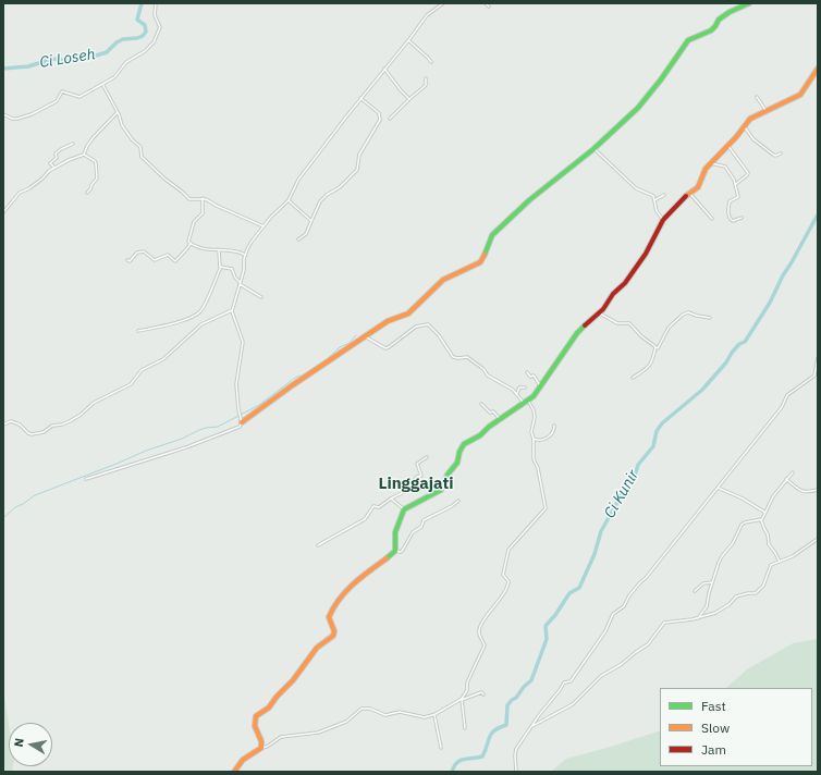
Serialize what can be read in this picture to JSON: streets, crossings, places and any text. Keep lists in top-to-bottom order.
{
  "districts": ["Linggajati"],
  "water": ["Ci Loseh", "Ci Kunir"],
  "legend": ["Fast", "Slow", "Jam"],
  "north": "left"
}
